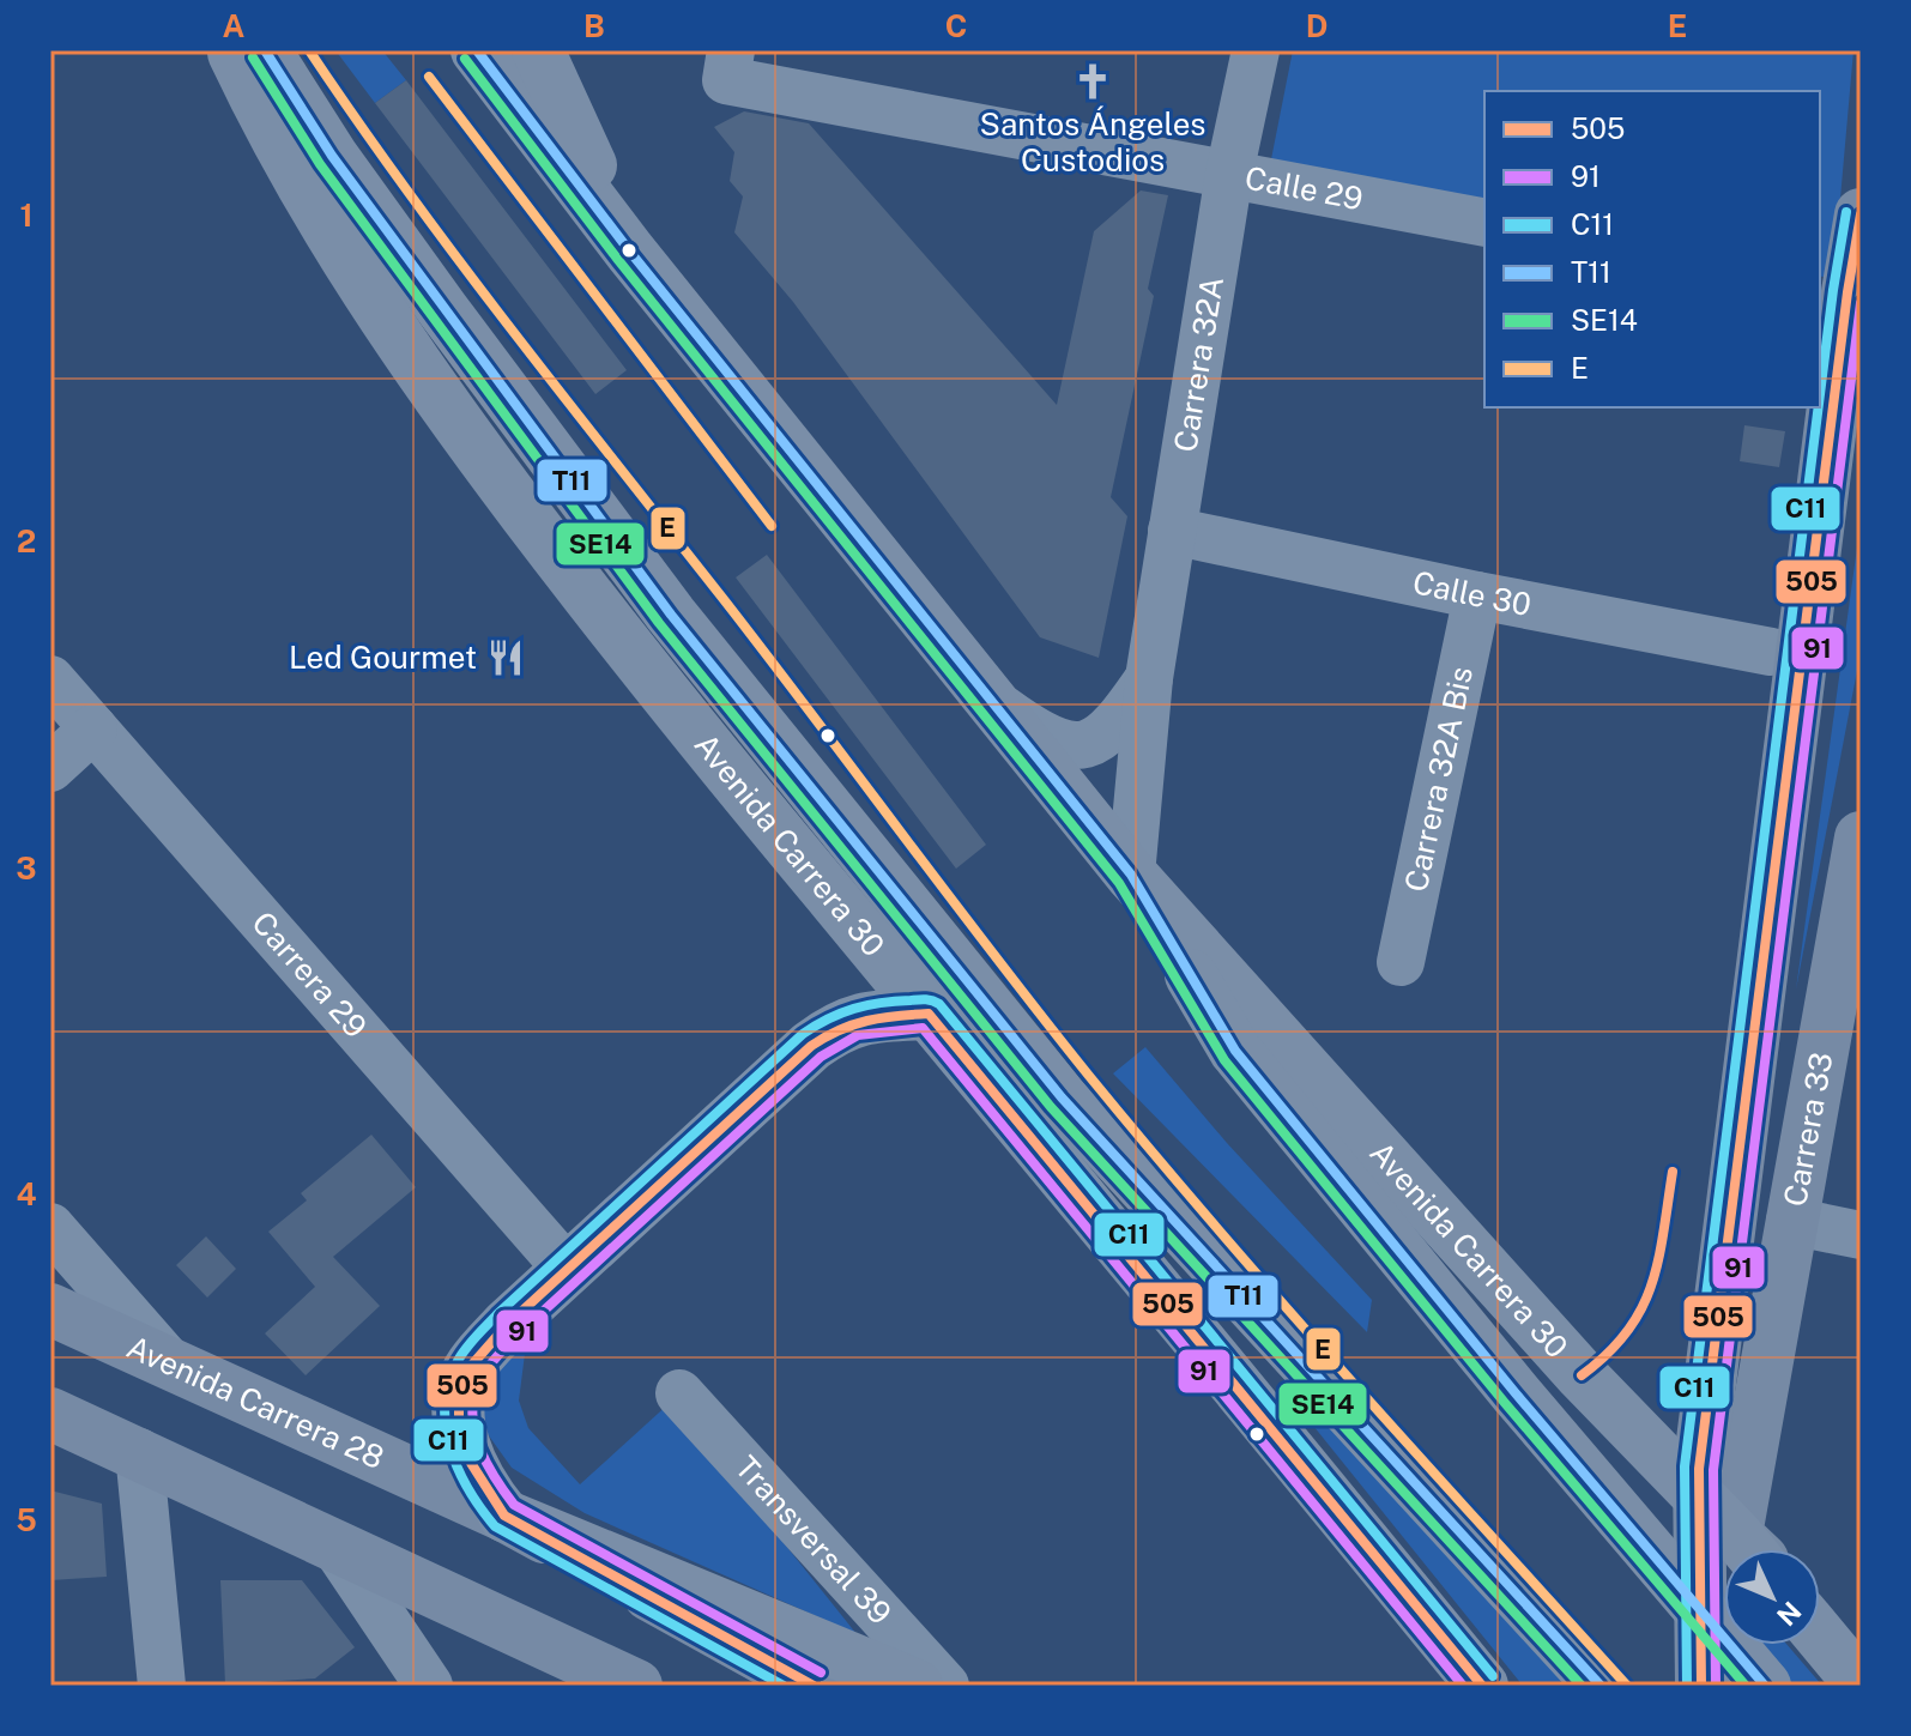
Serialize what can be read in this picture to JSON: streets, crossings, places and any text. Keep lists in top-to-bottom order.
{
  "streets": {
    "highway": ["Avenida Carrera 30"],
    "main road": ["Carrera 33", "Avenida Carrera 28"],
    "street": [
      "Calle 29",
      "Carrera 32A",
      "Calle 30",
      "Carrera 32A Bis",
      "Carrera 29",
      "Transversal 39"
    ]
  },
  "crossings": [
    ["Calle 29", "Carrera 32A"],
    ["Carrera 32A", "Calle 30"],
    ["Carrera 32A", "Avenida Carrera 30"],
    ["Calle 30", "Carrera 32A Bis"]
  ],
  "places": {
    "church": ["Santos Ángeles Custodios"],
    "restaurant": ["Led Gourmet"]
  },
  "lines": [
    "transit line T11",
    "transit line E",
    "transit line SE14",
    "transit line C11",
    "transit line 505",
    "transit line 91"
  ],
  "legend": [
    "505",
    "91",
    "C11",
    "T11",
    "SE14",
    "E"
  ],
  "north": "bottom right",
  "grid": {
    "columns": [
      "A",
      "B",
      "C",
      "D",
      "E"
    ],
    "rows": [
      "1",
      "2",
      "3",
      "4",
      "5"
    ]
  }
}
